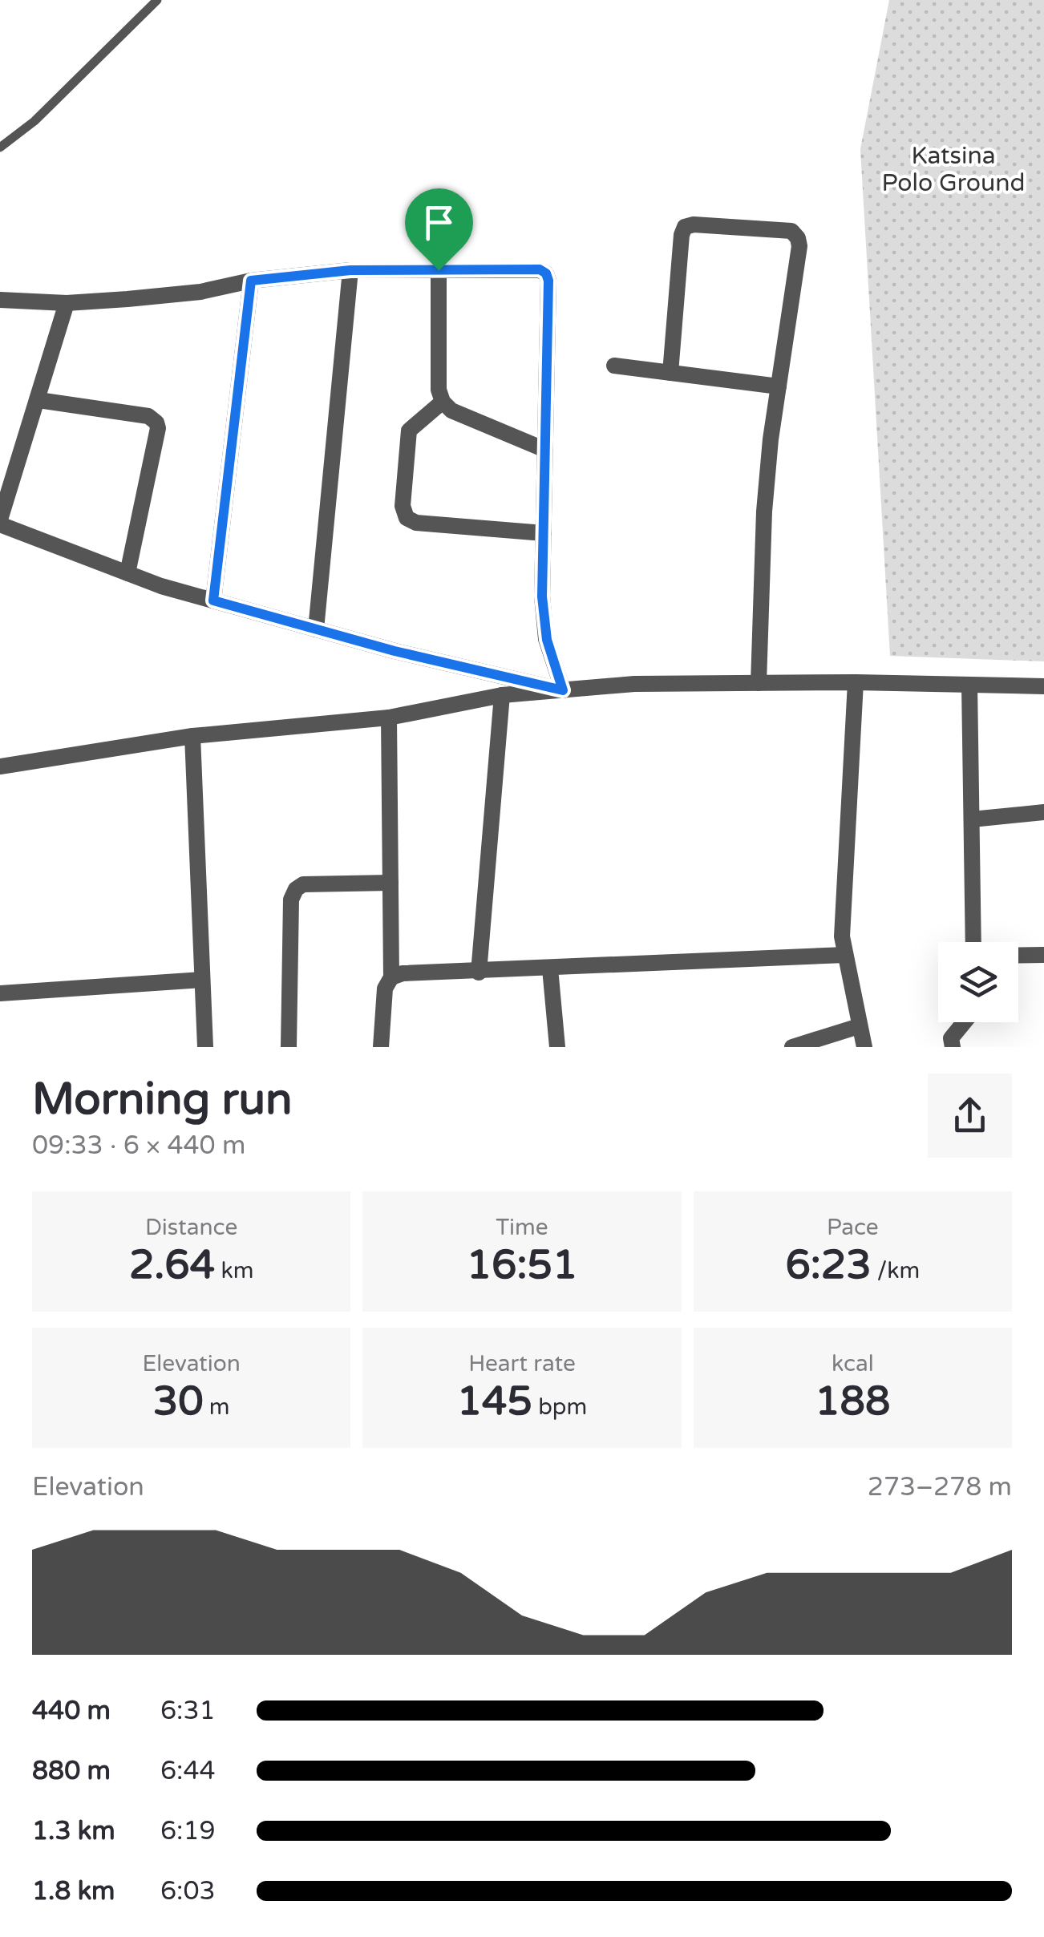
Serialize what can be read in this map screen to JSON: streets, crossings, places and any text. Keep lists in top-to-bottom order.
{
  "parks": ["Katsina Polo Ground"],
  "page": {
    "heading": ["Morning run", "09:33 · 6 × 440 m"],
    "stats": [
      ["Distance", "2.64 km"],
      ["Time", "16:51"],
      ["Pace", "6:23 /km"],
      ["Elevation", "30 m"],
      ["Heart rate", "145 bpm"],
      ["kcal", "188"]
    ],
    "chart": ["Elevation", "273–278 m"],
    "list": [
      {
        "name": "440 m",
        "note": "6:31"
      },
      {
        "name": "880 m",
        "note": "6:44"
      },
      {
        "name": "1.3 km",
        "note": "6:19"
      },
      {
        "name": "1.8 km",
        "note": "6:03"
      }
    ]
  }
}
